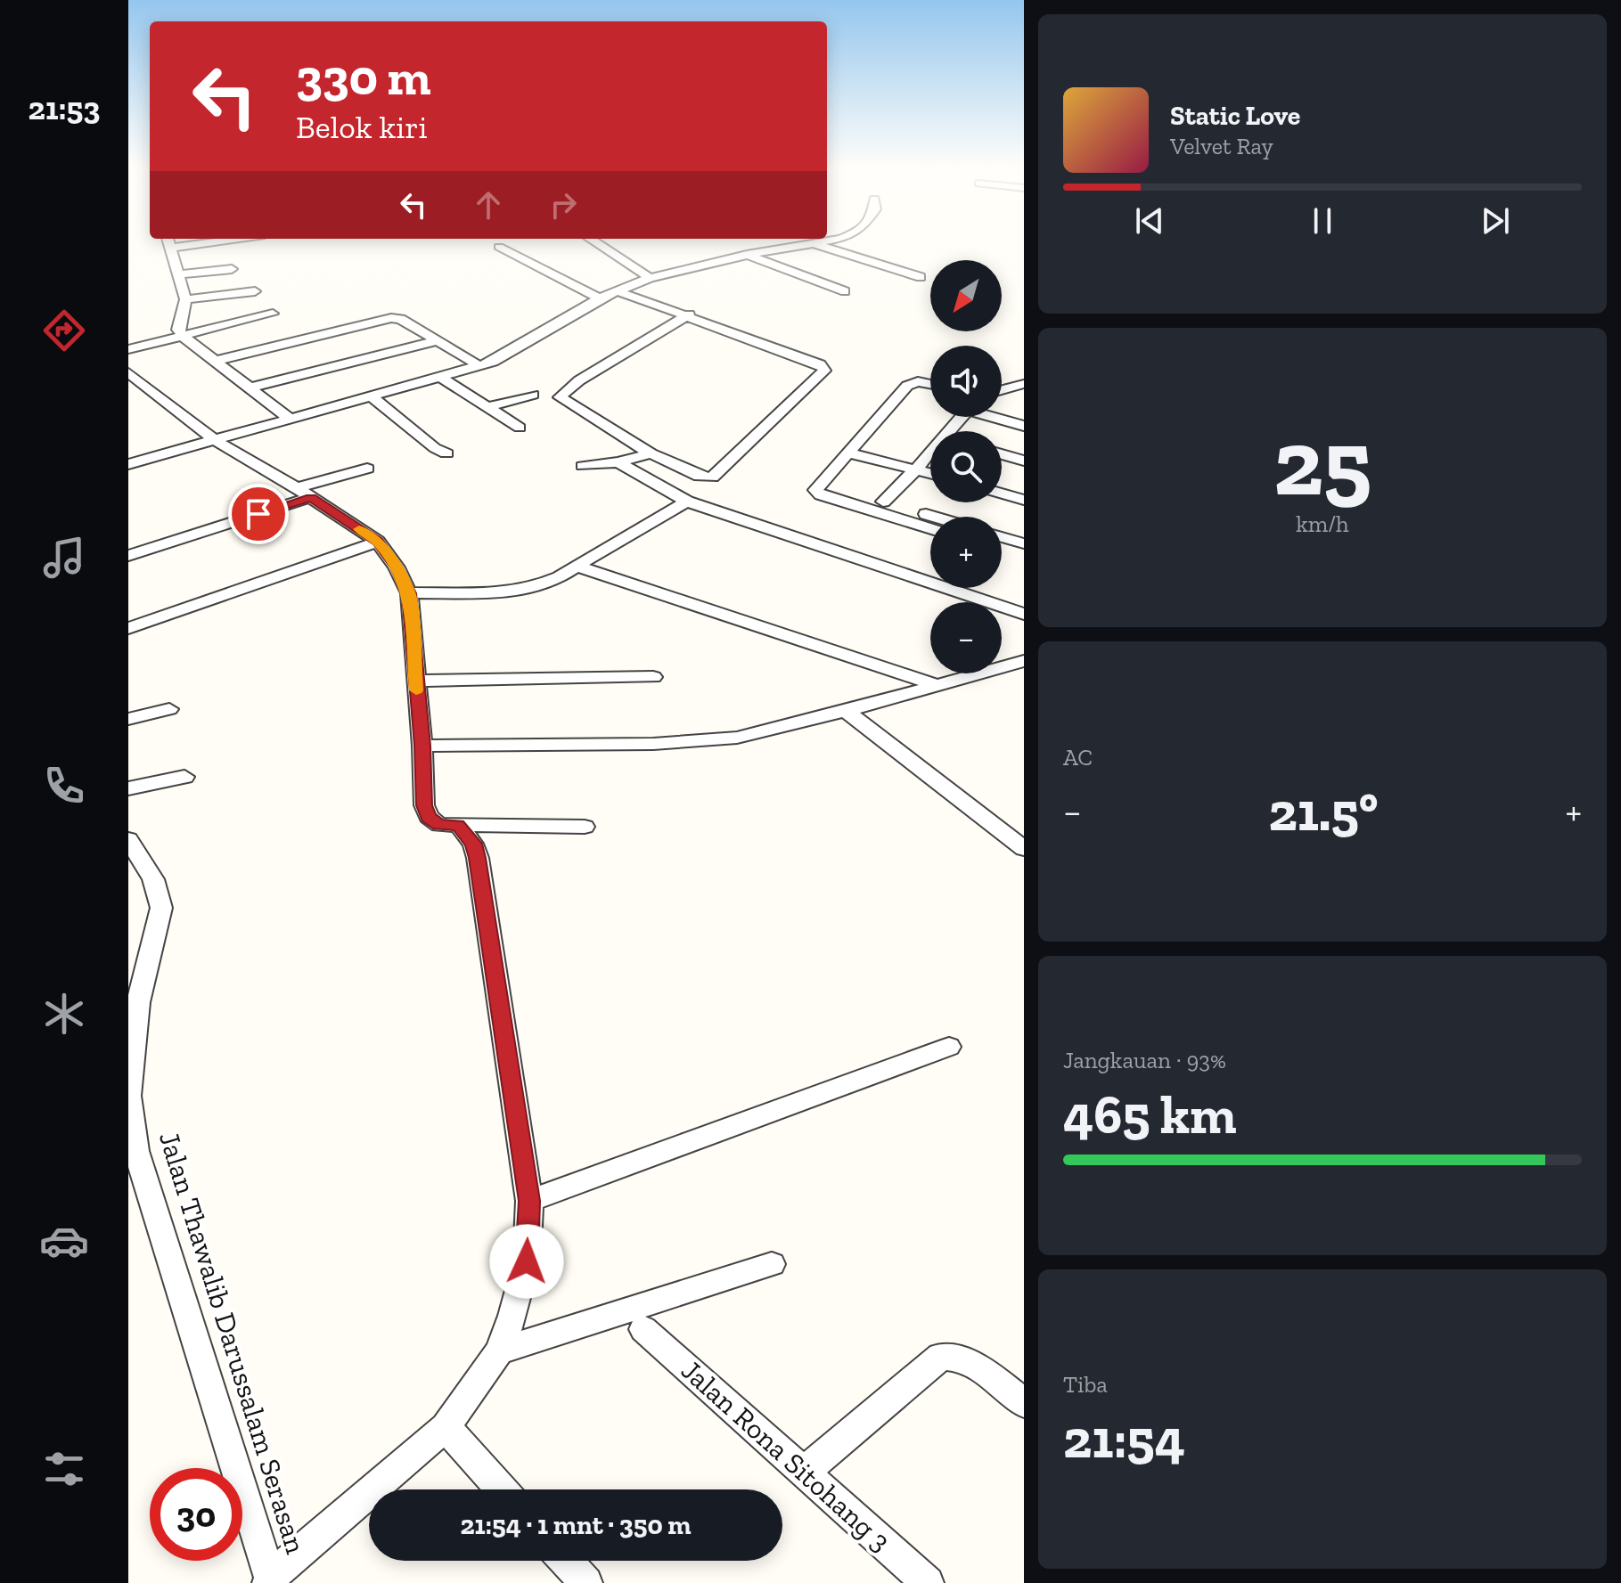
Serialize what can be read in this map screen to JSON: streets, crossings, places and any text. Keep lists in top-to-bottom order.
{
  "streets": {
    "street": ["Jalan Thawalib Darussalam Serasan", "Jalan Rona Sitohang 3"]
  },
  "north": "bottom left",
  "page": {
    "tabs": "21:53",
    "turn": ["330 m", "Belok kiri"],
    "song": ["Static Love", "Velvet Ray"],
    "map_buttons": ["+", "−"],
    "tile": [
      ["25", "km/h"],
      "AC",
      ["Jangkauan · 93%", "465 km"],
      ["Tiba", "21:54"]
    ],
    "heat": ["−", "21.5°", "+"],
    "limit": "30",
    "trip": "21:54 · 1 mnt · 350 m"
  }
}
